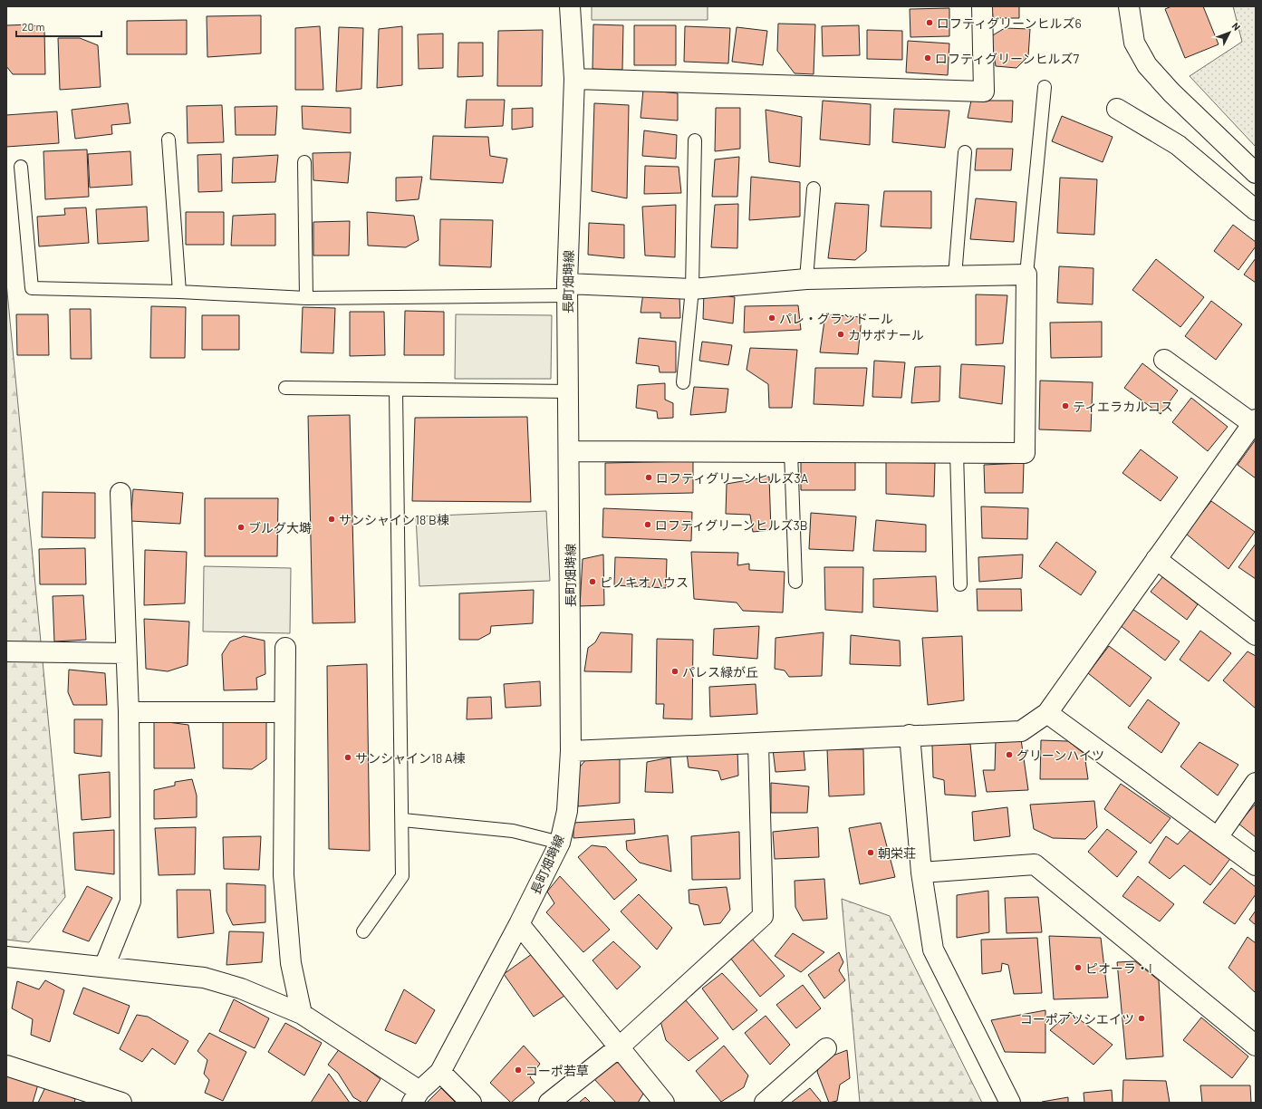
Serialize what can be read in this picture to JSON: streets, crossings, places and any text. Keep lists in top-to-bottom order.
{
  "streets": {
    "street": ["長町畑塒線"]
  },
  "places": [
    "ロフティグリーンヒルズ6",
    "ロフティグリーンヒルズ7",
    "パレ・グランドール",
    "カサボナール",
    "ティエラカルコス",
    "ロフティグリーンヒルズ3A",
    "サンシャイン18 B棟",
    "ロフティグリーンヒルズ3B",
    "ブルグ大塒",
    "ピノキオハウス",
    "パレス緑が丘",
    "グリーンハイツ",
    "サンシャイン18 A棟",
    "朝栄荘",
    "ピオーラ・I",
    "コーポアソシエイツ",
    "コーポ若草"
  ],
  "scale_bar": "20 m",
  "north": "top right"
}
